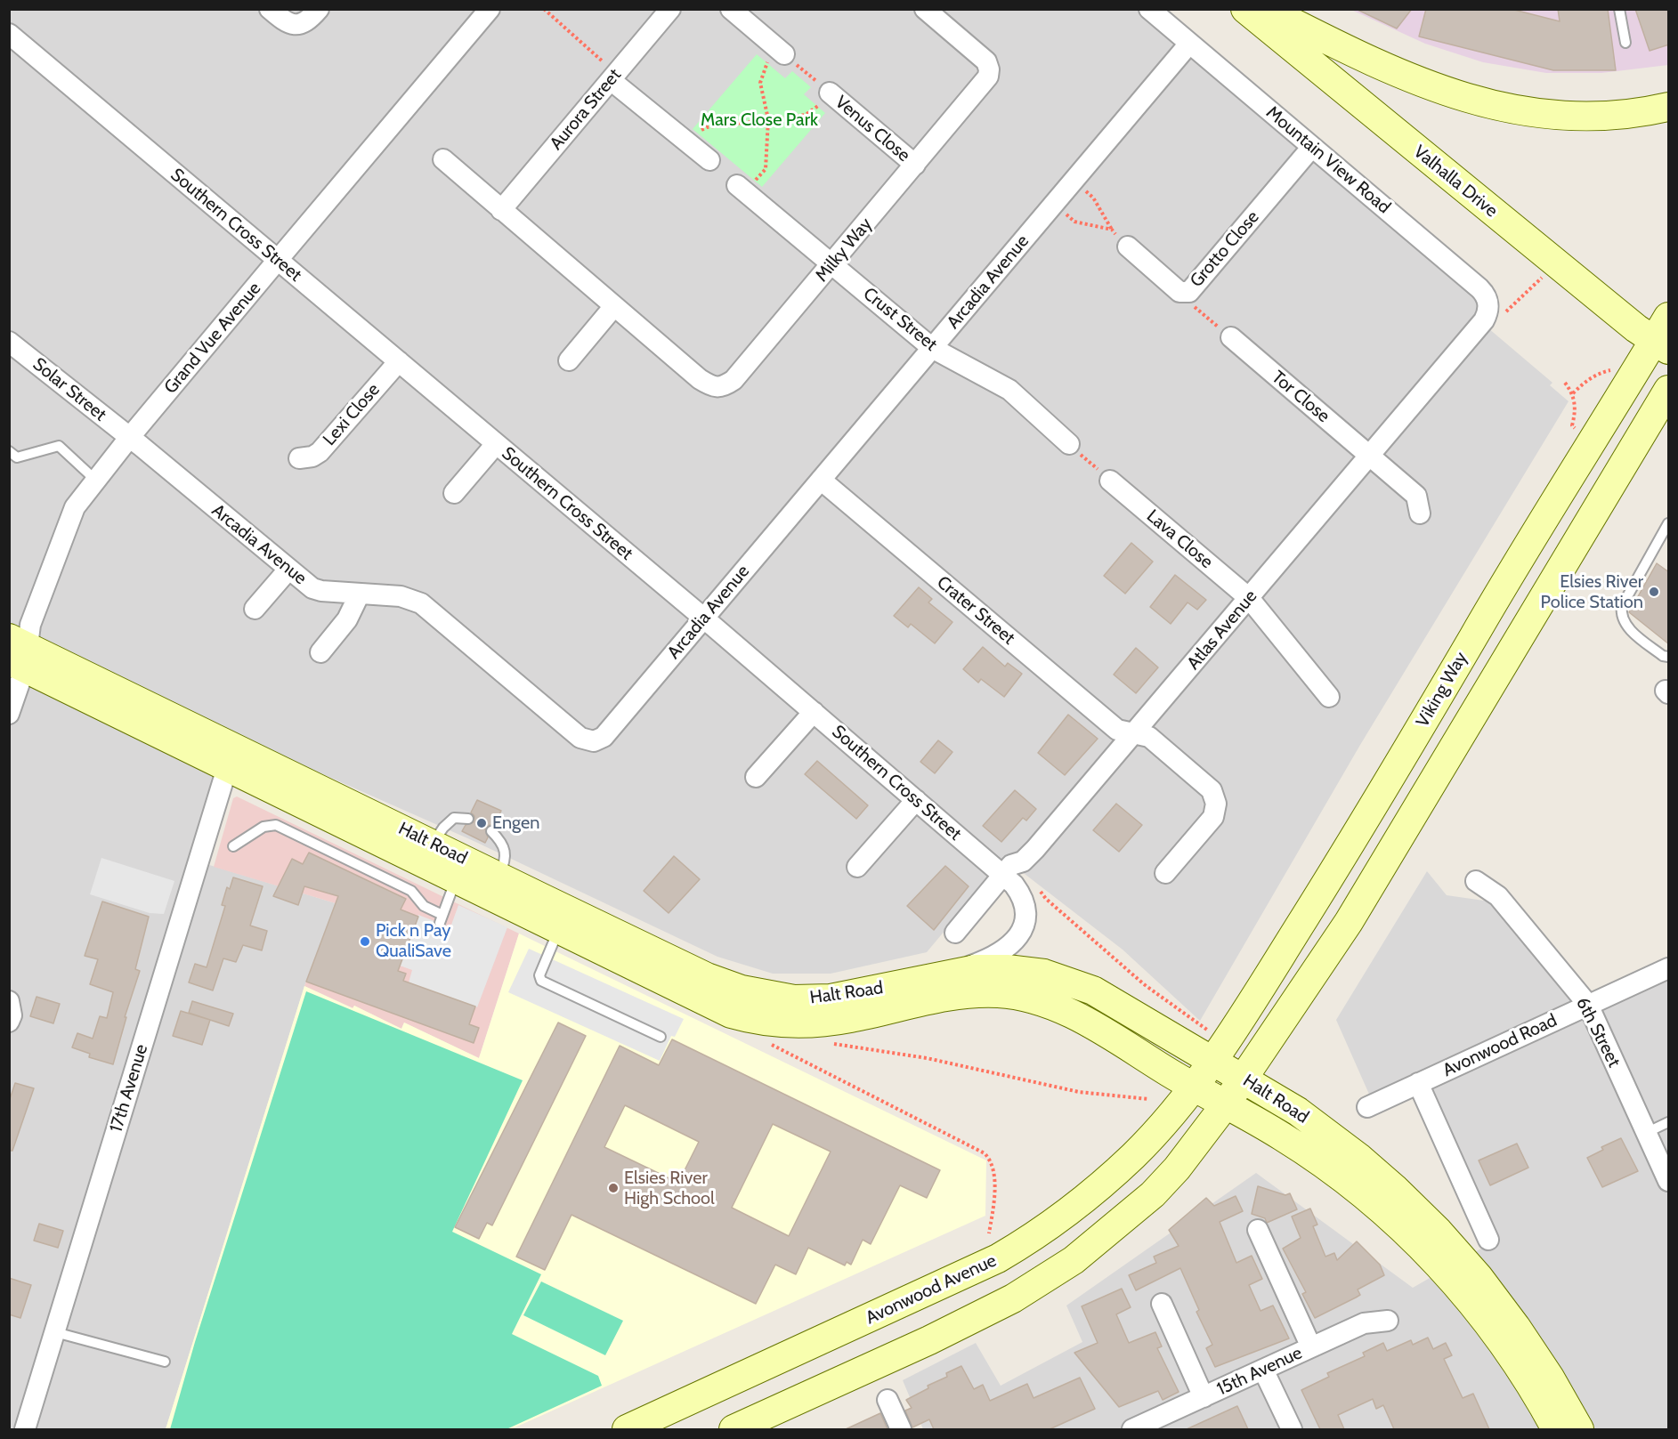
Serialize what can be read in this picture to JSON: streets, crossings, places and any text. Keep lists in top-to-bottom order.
{
  "streets": {
    "main road": [
      "Valhalla Drive",
      "Viking Way",
      "Halt Road",
      "Avonwood Avenue"
    ],
    "street": [
      "Aurora Street",
      "Venus Close",
      "Mountain View Road",
      "Southern Cross Street",
      "Grotto Close",
      "Milky Way",
      "Arcadia Avenue",
      "Crust Street",
      "Grand Vue Avenue",
      "Solar Street",
      "Tor Close",
      "Lexi Close",
      "Lava Close",
      "Crater Street",
      "Atlas Avenue",
      "6th Street",
      "Avonwood Road",
      "17th Avenue",
      "15th Avenue"
    ]
  },
  "crossings": [
    ["Aurora Street", "Milky Way"],
    ["Venus Close", "Milky Way"],
    ["Mountain View Road", "Grotto Close"],
    ["Mountain View Road", "Arcadia Avenue"],
    ["Mountain View Road", "Atlas Avenue"],
    ["Valhalla Drive", "Viking Way"],
    ["Southern Cross Street", "Arcadia Avenue"],
    ["Southern Cross Street", "Grand Vue Avenue"],
    ["Southern Cross Street", "Lexi Close"],
    ["Southern Cross Street", "Atlas Avenue"],
    ["Southern Cross Street", "Halt Road"],
    ["Milky Way", "Crust Street"],
    ["Arcadia Avenue", "Crust Street"],
    ["Arcadia Avenue", "Grand Vue Avenue"],
    ["Arcadia Avenue", "Solar Street"],
    ["Arcadia Avenue", "Crater Street"],
    ["Grand Vue Avenue", "Solar Street"],
    ["Grand Vue Avenue", "Halt Road"],
    ["Tor Close", "Atlas Avenue"],
    ["Lava Close", "Atlas Avenue"],
    ["Crater Street", "Atlas Avenue"],
    ["Viking Way", "Halt Road"],
    ["Viking Way", "Avonwood Avenue"],
    ["Halt Road", "17th Avenue"],
    ["Halt Road", "Avonwood Avenue"],
    ["6th Street", "Avonwood Road"]
  ],
  "parks": ["Mars Close Park"],
  "places": [
    "Elsies River Police Station",
    "Engen",
    "Pick n Pay QualiSave",
    "Elsies River High School"
  ]
}
